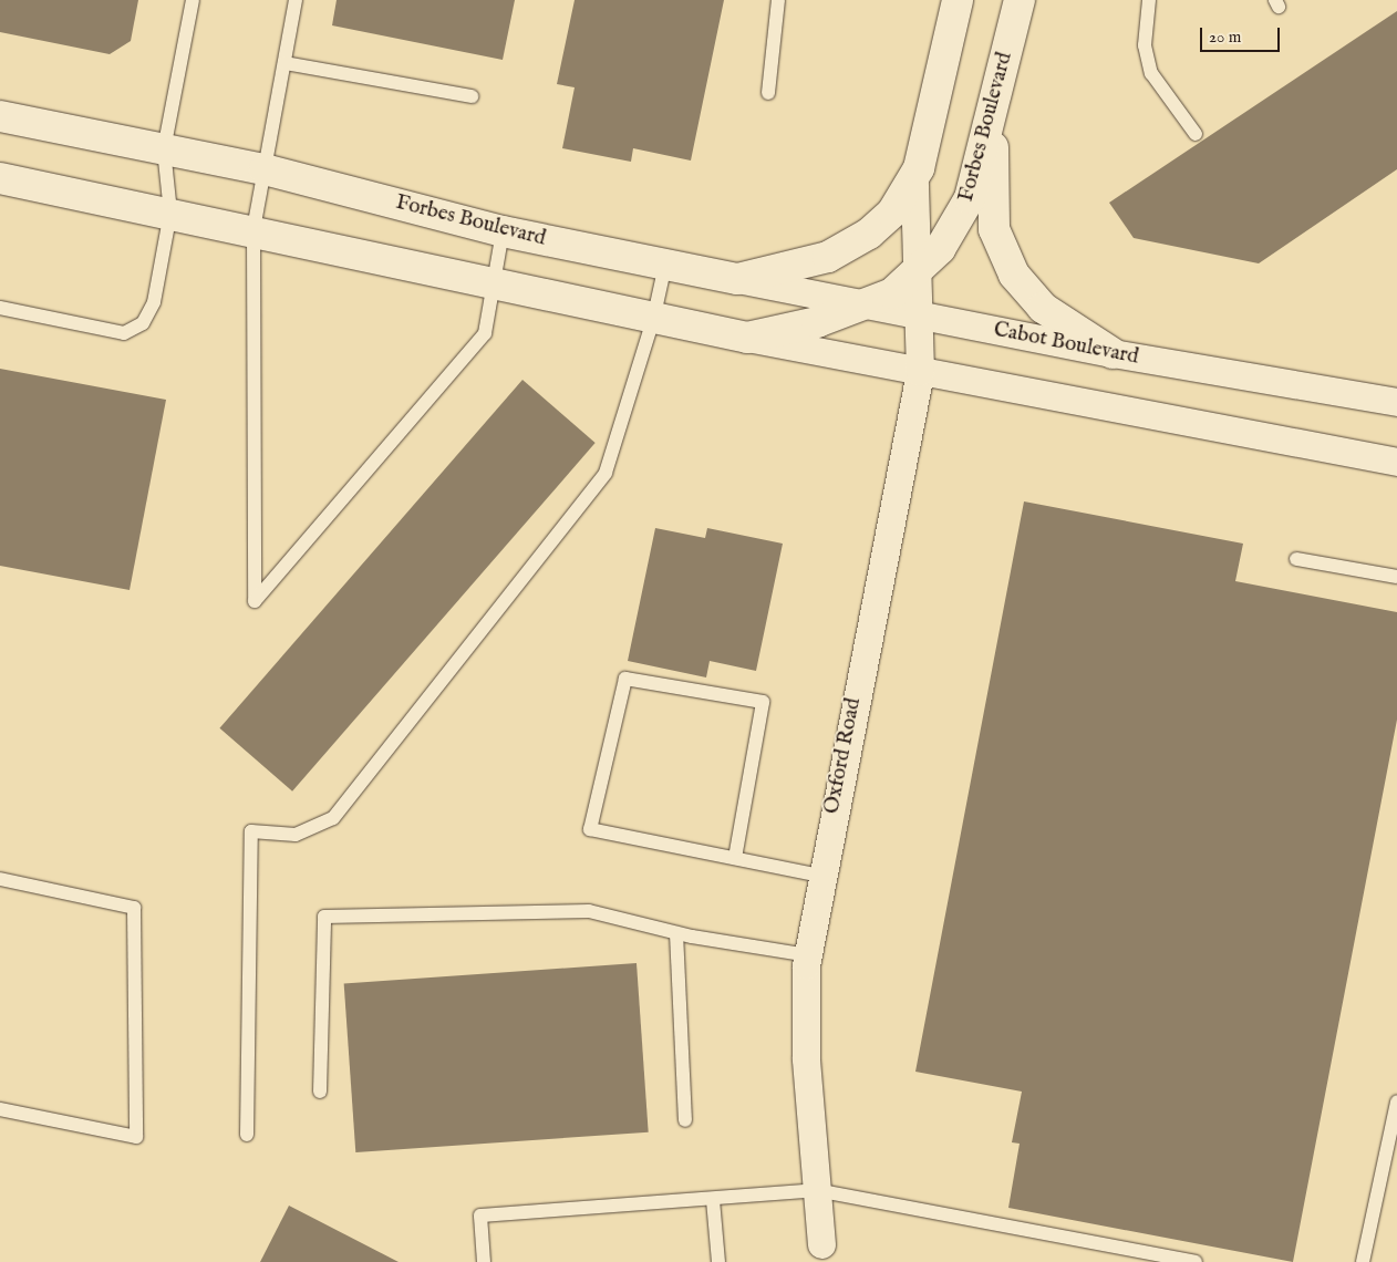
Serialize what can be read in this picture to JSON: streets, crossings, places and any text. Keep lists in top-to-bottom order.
{
  "streets": {
    "street": ["Forbes Boulevard", "Cabot Boulevard", "Oxford Road"]
  },
  "crossings": [
    ["Forbes Boulevard", "Cabot Boulevard"],
    ["Forbes Boulevard", "Oxford Road"],
    ["Cabot Boulevard", "Oxford Road"]
  ],
  "scale_bar": "20 m"
}
